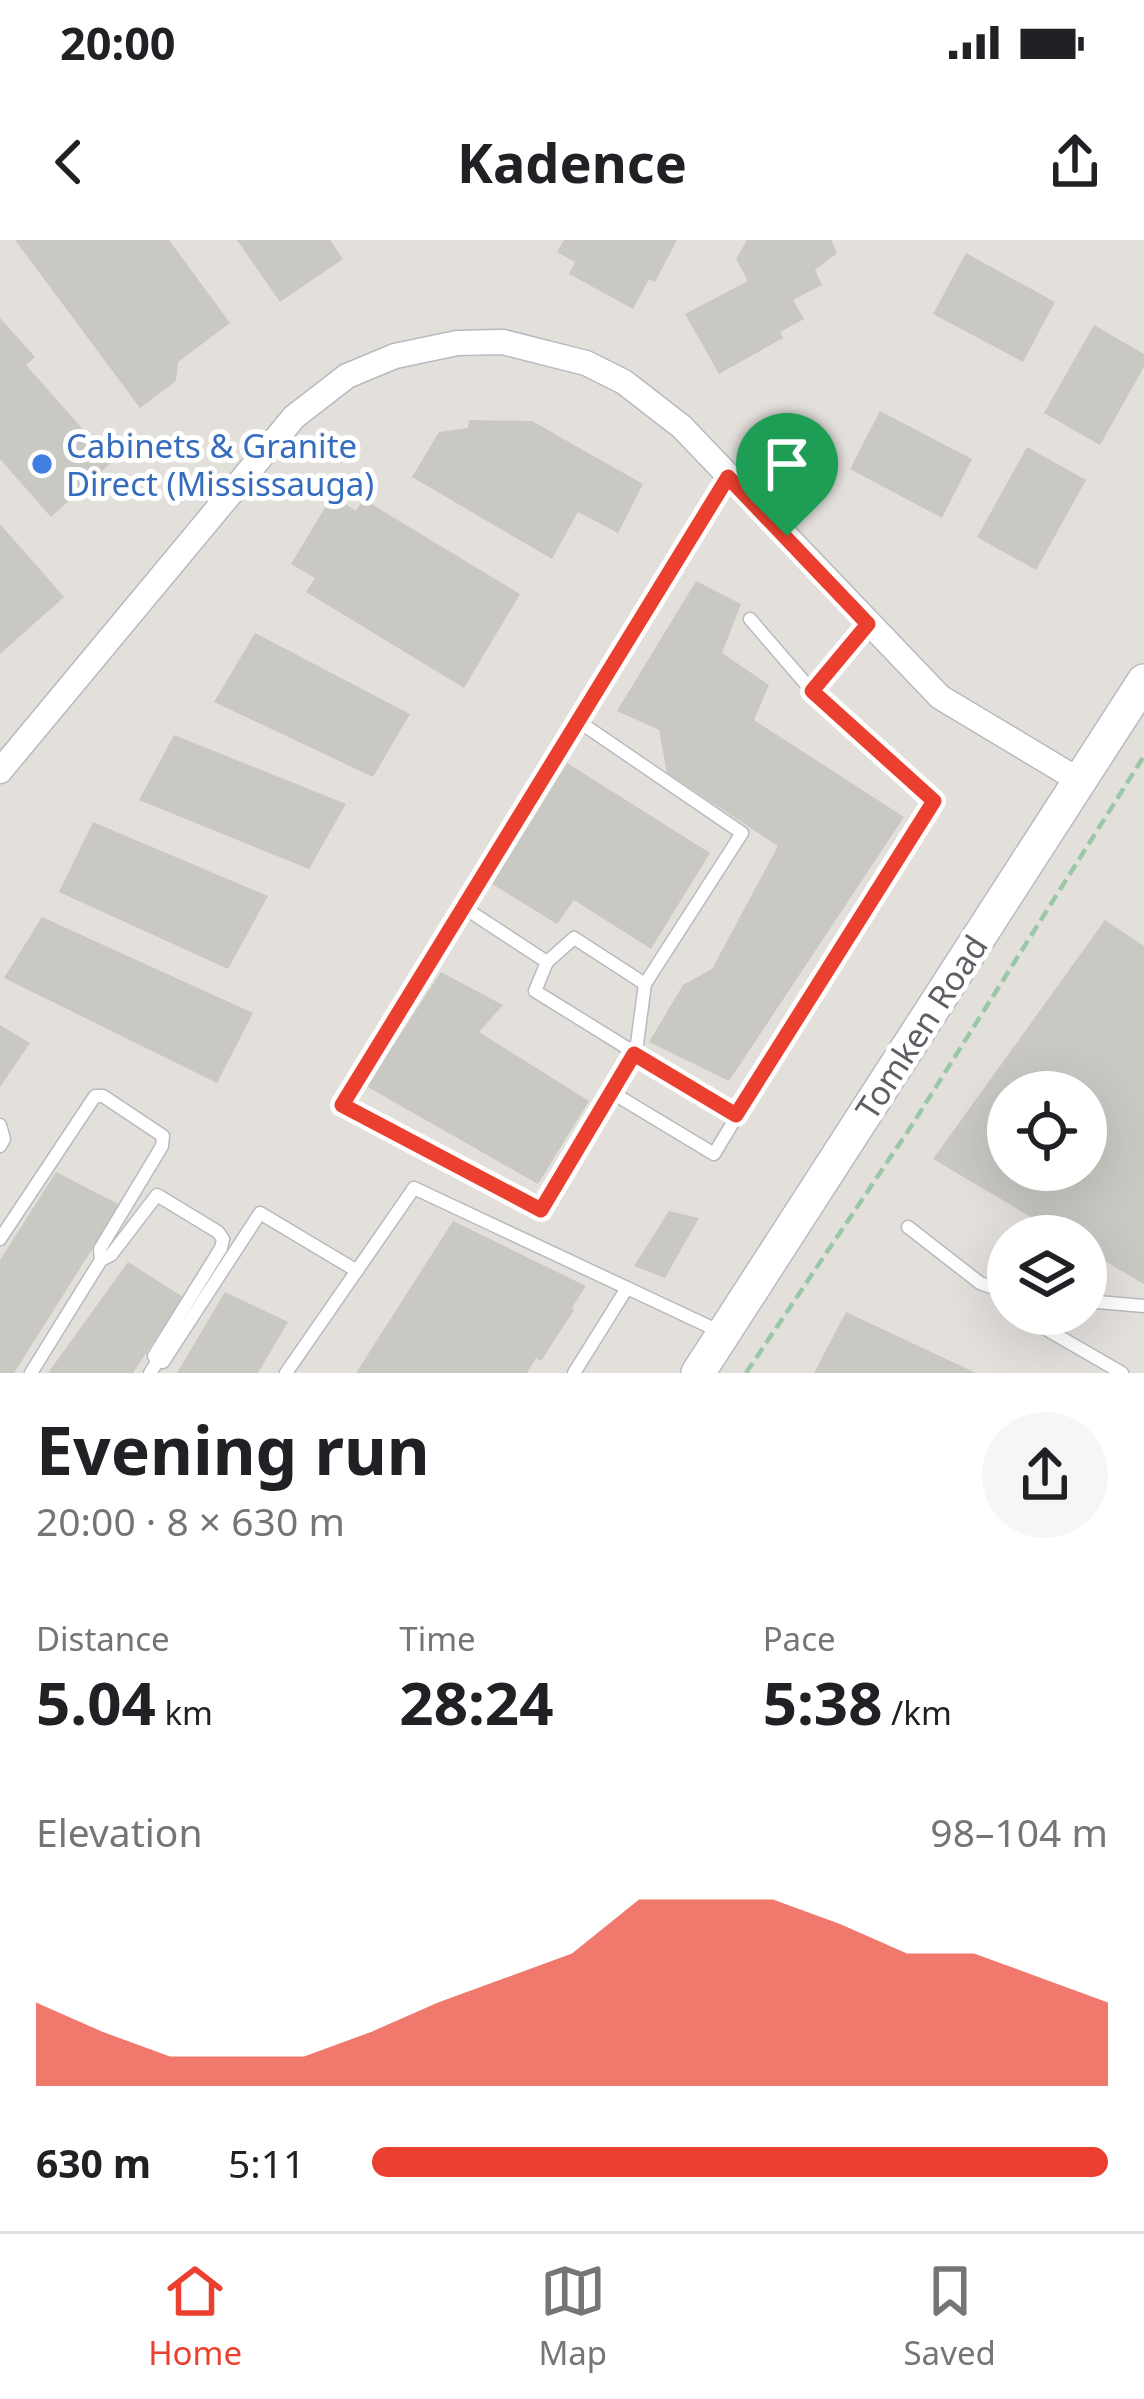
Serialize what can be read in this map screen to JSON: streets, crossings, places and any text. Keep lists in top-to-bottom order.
{
  "streets": {
    "main road": ["Tomken Road"]
  },
  "places": ["Cabinets & Granite Direct (Mississauga)"],
  "page": {
    "status": "20:00",
    "header": "Kadence",
    "heading": ["Evening run", "20:00 · 8 × 630 m"],
    "stats": [
      ["Distance", "5.04 km"],
      ["Time", "28:24"],
      ["Pace", "5:38 /km"]
    ],
    "chart": ["Elevation", "98–104 m"],
    "list": [
      {
        "name": "630 m",
        "note": "5:11"
      }
    ],
    "tabs": ["Home", "Map", "Saved"]
  }
}
